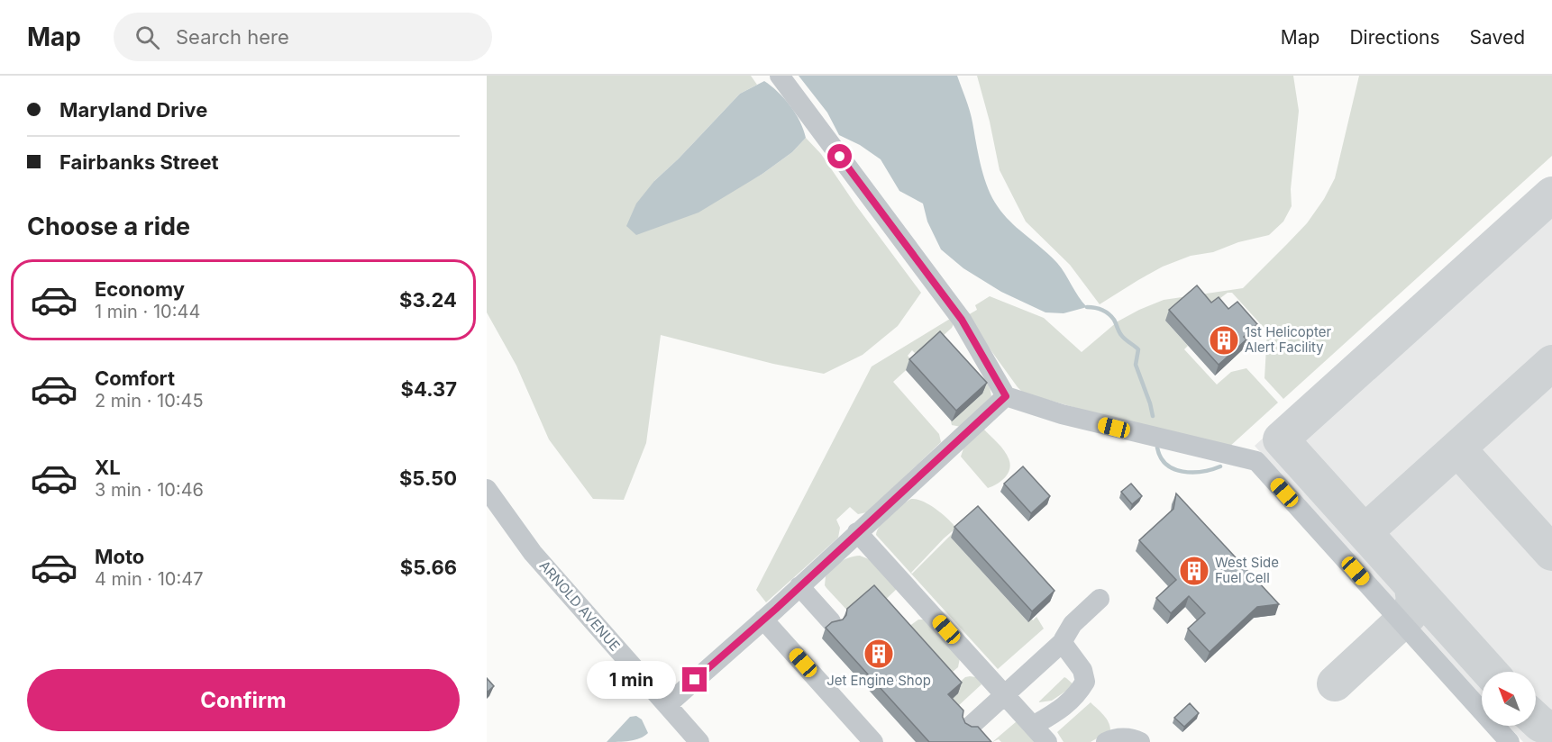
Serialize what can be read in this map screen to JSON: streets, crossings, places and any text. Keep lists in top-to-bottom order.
{
  "streets": {
    "street": ["ARNOLD AVENUE"]
  },
  "places": {
    "building": ["1st Helicopter Alert Facility", "West Side Fuel Cell", "Jet Engine Shop"]
  },
  "north": "top left",
  "page": {
    "header": "Map",
    "search": "Search here",
    "nav": ["Map", "Directions", "Saved"],
    "banner": ["Maryland Drive", "Fairbanks Street"],
    "heading": "Choose a ride",
    "list": [
      {
        "name": "Economy",
        "note": "1 min · 10:44",
        "value": "$3.24"
      },
      {
        "name": "Comfort",
        "note": "2 min · 10:45",
        "value": "$4.37"
      },
      {
        "name": "XL",
        "note": "3 min · 10:46",
        "value": "$5.50"
      },
      {
        "name": "Moto",
        "note": "4 min · 10:47",
        "value": "$5.66"
      }
    ],
    "buttons": "Confirm",
    "bubble": "1 min"
  }
}
